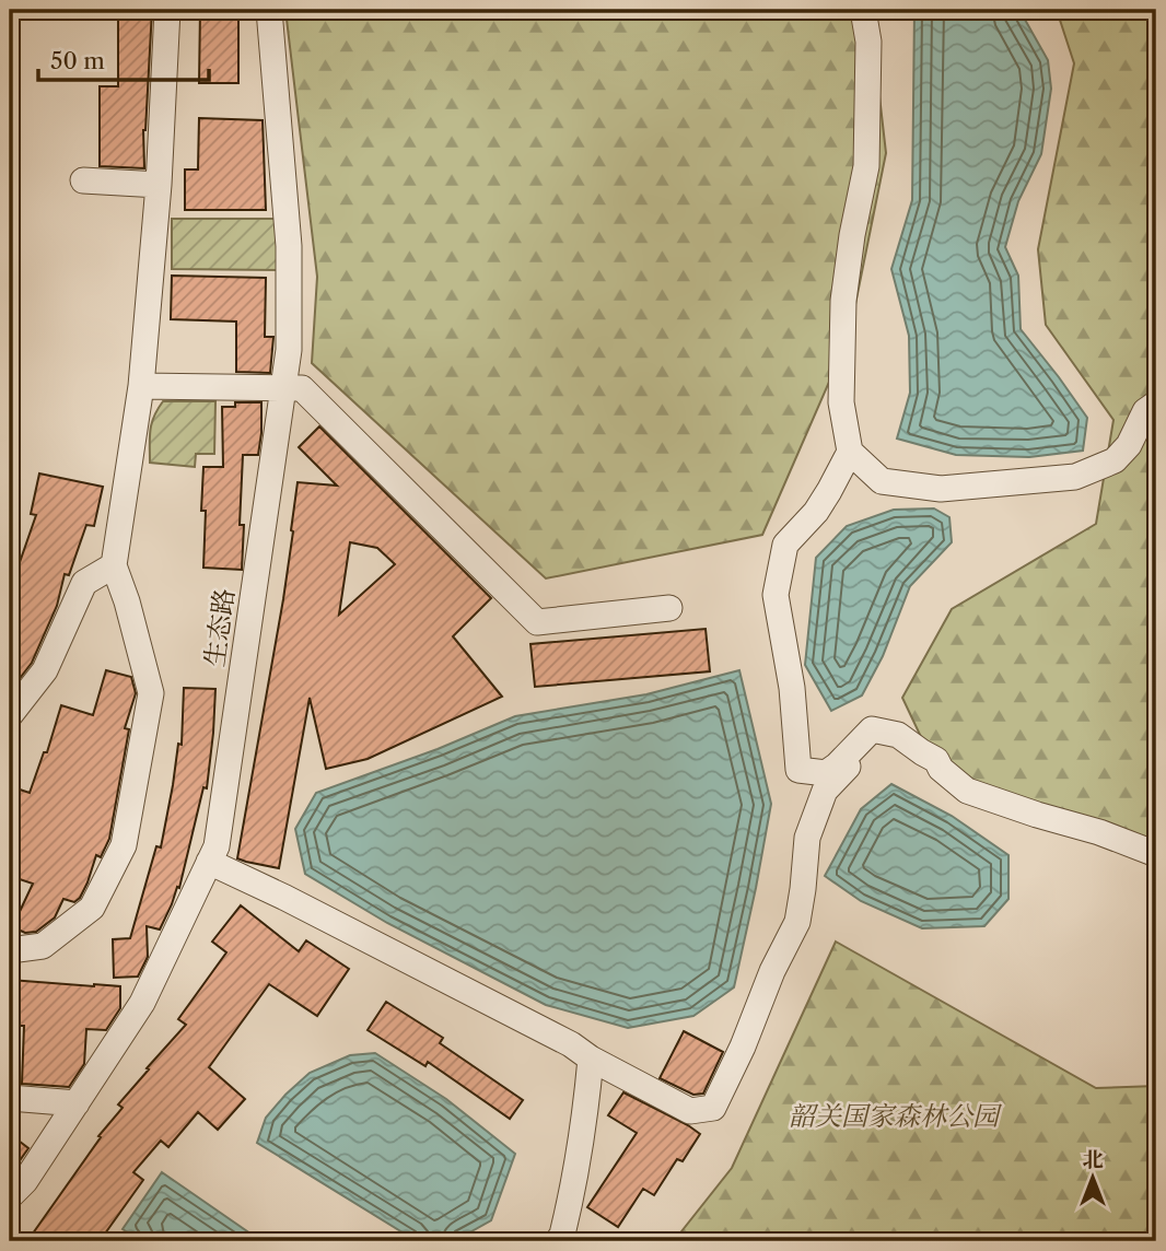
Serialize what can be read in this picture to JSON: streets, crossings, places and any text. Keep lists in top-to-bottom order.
{
  "streets": {
    "street": ["生态路"]
  },
  "parks": ["韶关国家森林公园"],
  "scale_bar": "50 m",
  "north": "top"
}
